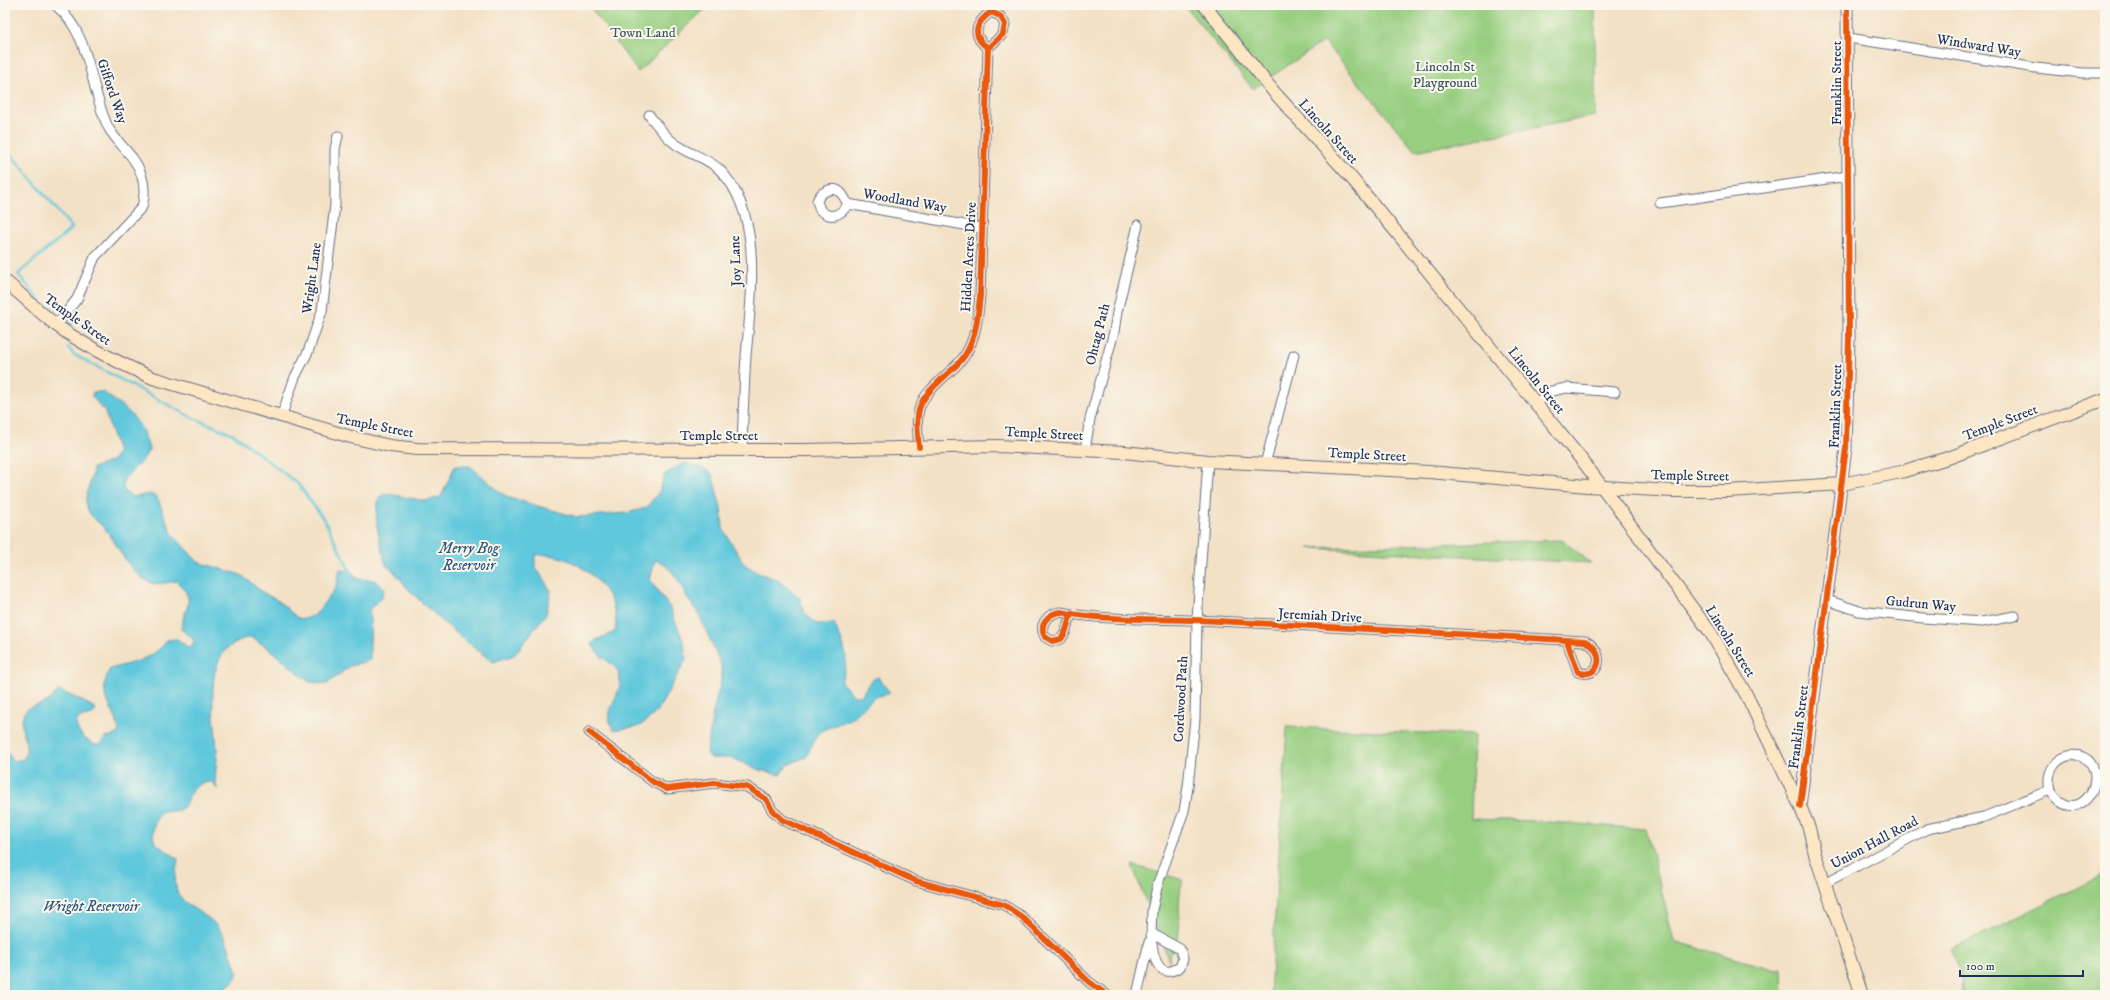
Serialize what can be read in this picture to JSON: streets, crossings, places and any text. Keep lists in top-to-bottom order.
{
  "streets": {
    "main road": ["Franklin Street", "Lincoln Street", "Temple Street"],
    "street": [
      "Windward Way",
      "Gifford Way",
      "Woodland Way",
      "Hidden Acres Drive",
      "Joy Lane",
      "Wright Lane",
      "Ohtag Path",
      "Gudrun Way",
      "Jeremiah Drive",
      "Cordwood Path",
      "Union Hall Road"
    ]
  },
  "crossings": [
    ["Windward Way", "Franklin Street"],
    ["Franklin Street", "Lincoln Street"],
    ["Franklin Street", "Temple Street"],
    ["Franklin Street", "Gudrun Way"],
    ["Franklin Street", "Union Hall Road"],
    ["Gifford Way", "Temple Street"],
    ["Lincoln Street", "Temple Street"],
    ["Woodland Way", "Hidden Acres Drive"],
    ["Hidden Acres Drive", "Temple Street"],
    ["Joy Lane", "Temple Street"],
    ["Wright Lane", "Temple Street"],
    ["Temple Street", "Ohtag Path"],
    ["Temple Street", "Cordwood Path"],
    ["Jeremiah Drive", "Cordwood Path"]
  ],
  "water": ["Merry Bog Reservoir", "Wright Reservoir"],
  "parks": ["Town Land", "Lincoln St Playground"],
  "scale_bar": "100 m"
}
